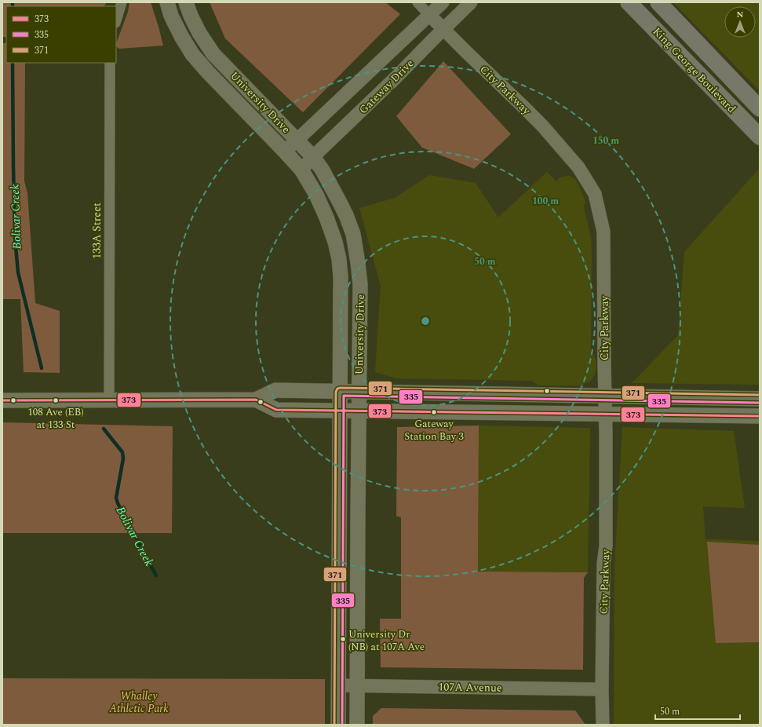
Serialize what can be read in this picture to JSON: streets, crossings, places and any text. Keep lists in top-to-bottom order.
{
  "streets": {
    "main road": ["King George Boulevard", "University Drive"],
    "street": [
      "Gateway Drive",
      "City Parkway",
      "133A Street",
      "107A Avenue"
    ]
  },
  "crossings": [
    ["Gateway Drive", "City Parkway"],
    ["Gateway Drive", "University Drive"],
    ["City Parkway", "107A Avenue"],
    ["University Drive", "107A Avenue"]
  ],
  "water": ["Bolivar Creek"],
  "parks": ["Whalley Athletic Park"],
  "places": ["108 Ave (EB) at 133 St", "Gateway Station Bay 3", "University Dr (NB) at 107A Ave"],
  "lines": ["transit line 371", "transit line 335", "transit line 373"],
  "legend": ["373", "335", "371"],
  "scale_bar": "50 m",
  "north": "top",
  "rings": ["150 m", "100 m", "50 m"]
}
